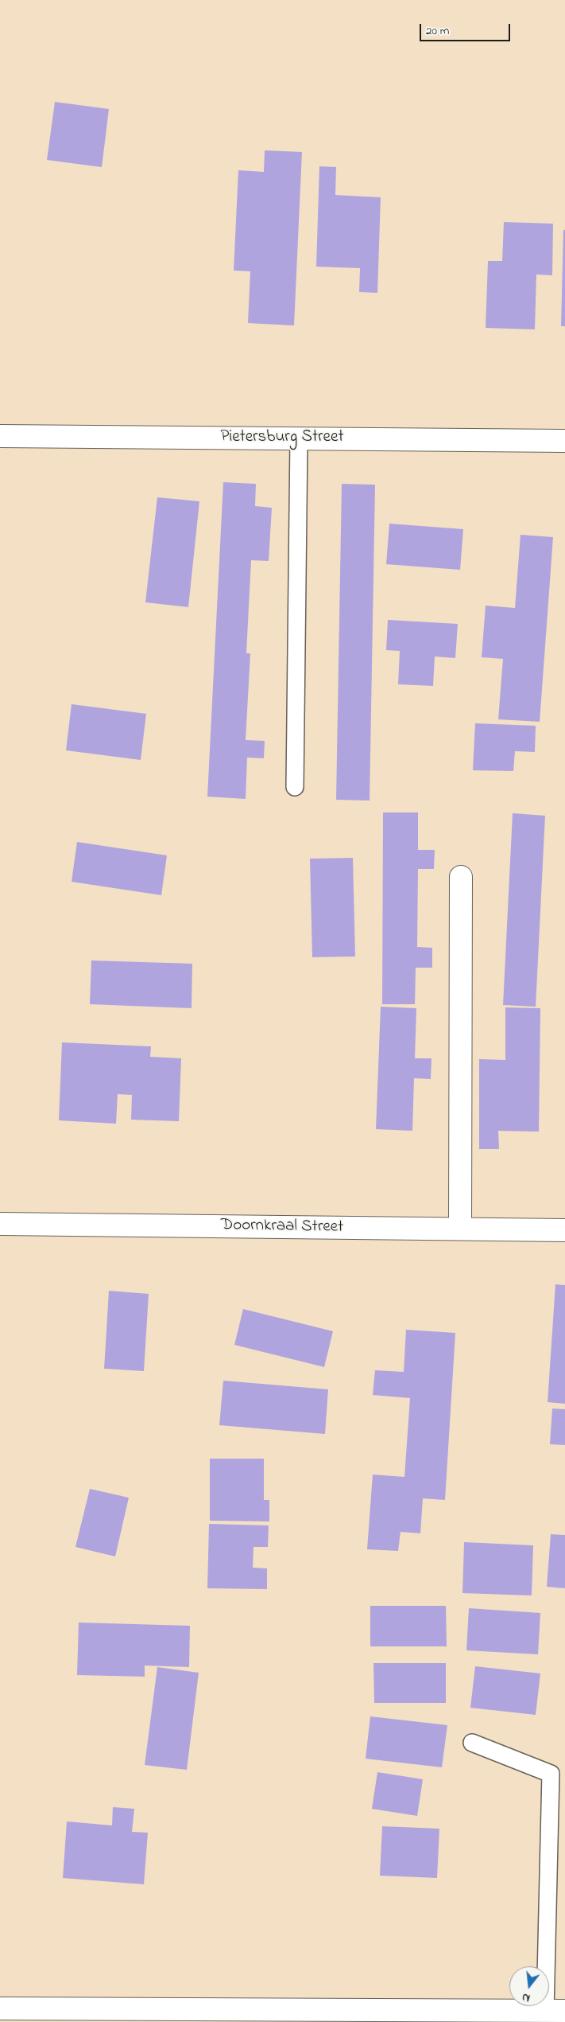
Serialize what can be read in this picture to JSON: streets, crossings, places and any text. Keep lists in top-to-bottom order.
{
  "streets": {
    "street": ["Pietersburg Street", "Doornkraal Street"]
  },
  "scale_bar": "20 m",
  "north": "bottom"
}
